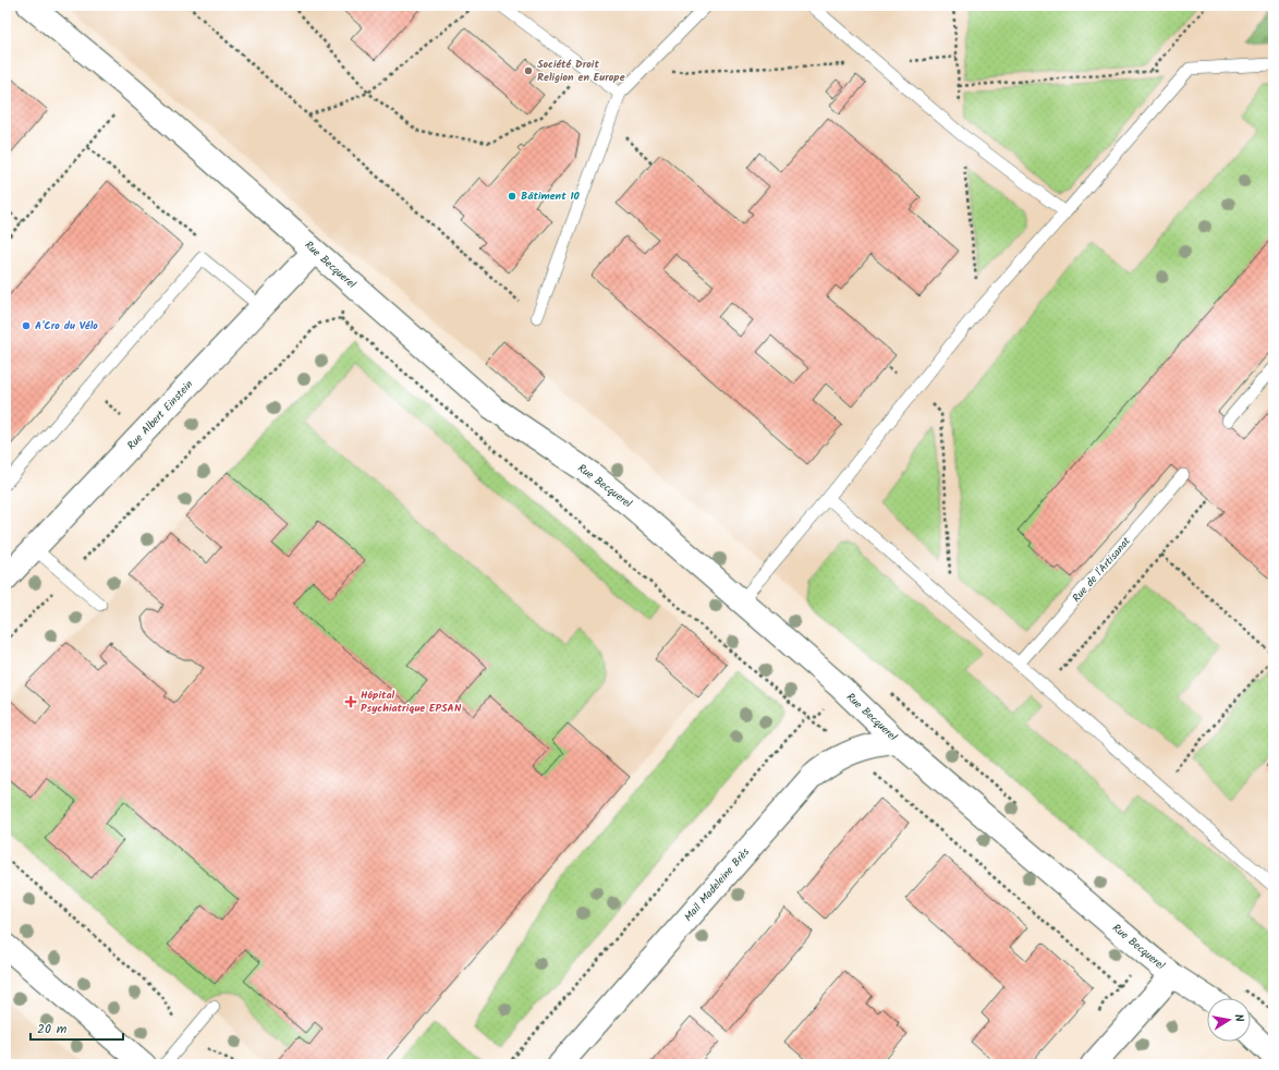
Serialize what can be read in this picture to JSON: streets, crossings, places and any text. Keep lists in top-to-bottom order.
{
  "streets": {
    "street": ["Rue Becquerel", "Rue Albert Einstein", "Mail Madeleine Brès"],
    "lane": ["Rue de l'Artisanat"]
  },
  "crossings": [
    ["Rue Becquerel", "Rue Albert Einstein"],
    ["Rue Becquerel", "Mail Madeleine Brès"]
  ],
  "places": {
    "other": ["Société Droit Religion en Europe", "Bâtiment 10", "A'Cro du Vélo"],
    "health": ["Hôpital Psychiatrique EPSAN"]
  },
  "scale_bar": "20 m",
  "north": "right"
}
